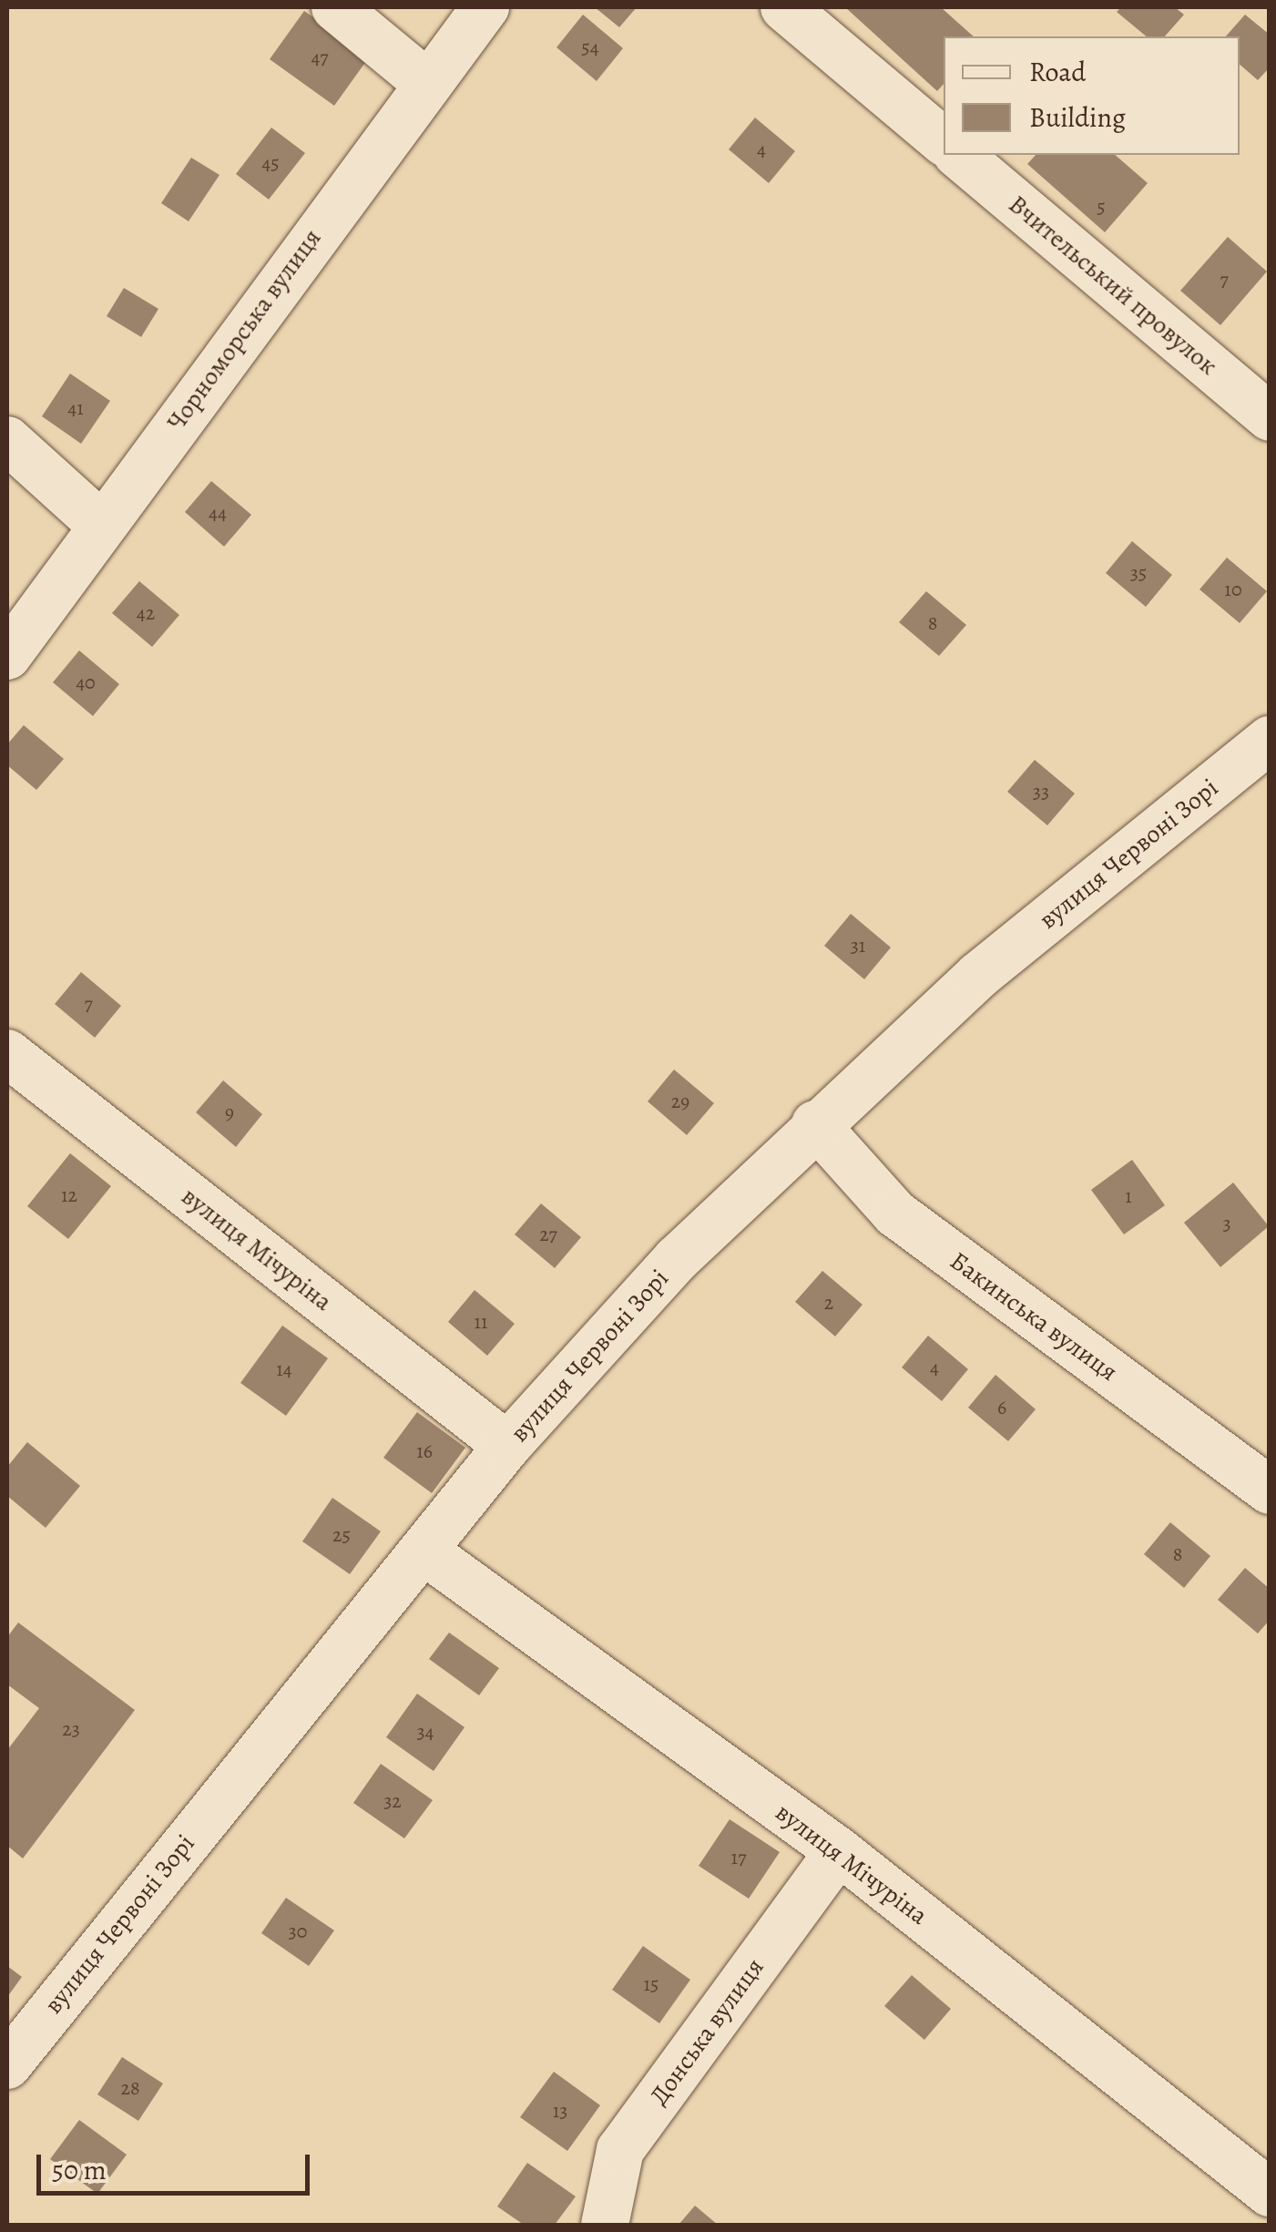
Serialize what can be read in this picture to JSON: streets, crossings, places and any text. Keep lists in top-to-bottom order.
{
  "streets": {
    "street": [
      "Вчительський провулок",
      "Чорноморська вулиця",
      "вулиця Червоні Зорі",
      "вулиця Мічуріна",
      "Бакинська вулиця",
      "Донська вулиця"
    ]
  },
  "crossings": [
    ["вулиця Червоні Зорі", "вулиця Мічуріна"],
    ["вулиця Червоні Зорі", "Бакинська вулиця"],
    ["вулиця Мічуріна", "Донська вулиця"]
  ],
  "house_numbers": [
    "54",
    "47",
    "4",
    "45",
    "5",
    "7",
    "41",
    "44",
    "35",
    "10",
    "42",
    "8",
    "40",
    "33",
    "31",
    "7",
    "29",
    "9",
    "12",
    "1",
    "3",
    "27",
    "2",
    "11",
    "4",
    "14",
    "6",
    "16",
    "25",
    "8",
    "23",
    "34",
    "32",
    "17",
    "30",
    "15",
    "28",
    "13"
  ],
  "legend": ["Road", "Building"],
  "scale_bar": "50 m"
}
